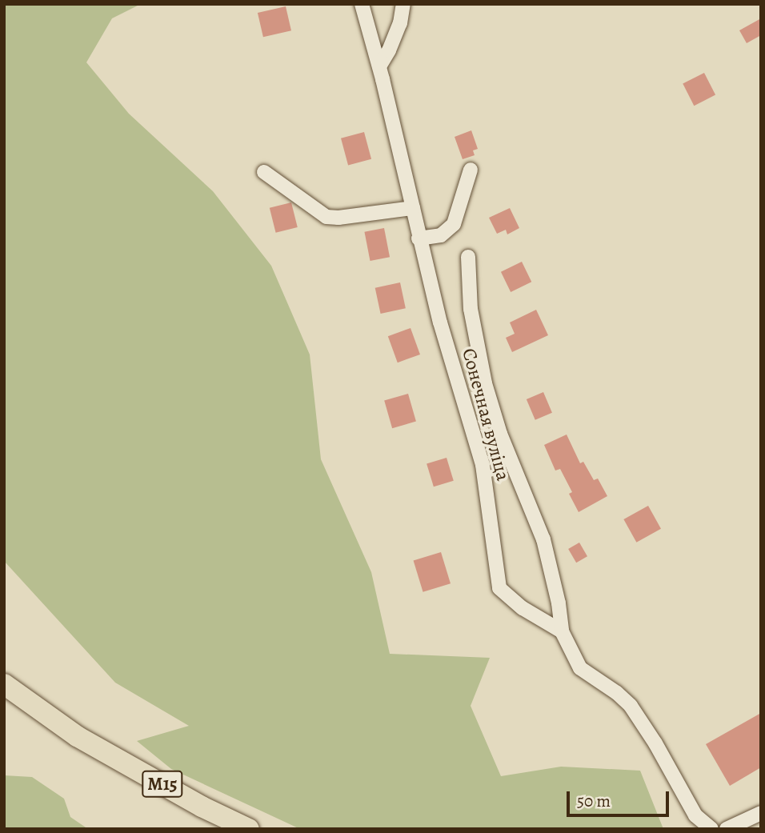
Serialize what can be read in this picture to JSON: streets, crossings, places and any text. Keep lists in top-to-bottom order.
{
  "streets": {
    "highway": ["М15"],
    "street": ["Сонечная вуліца"]
  },
  "scale_bar": "50 m"
}
